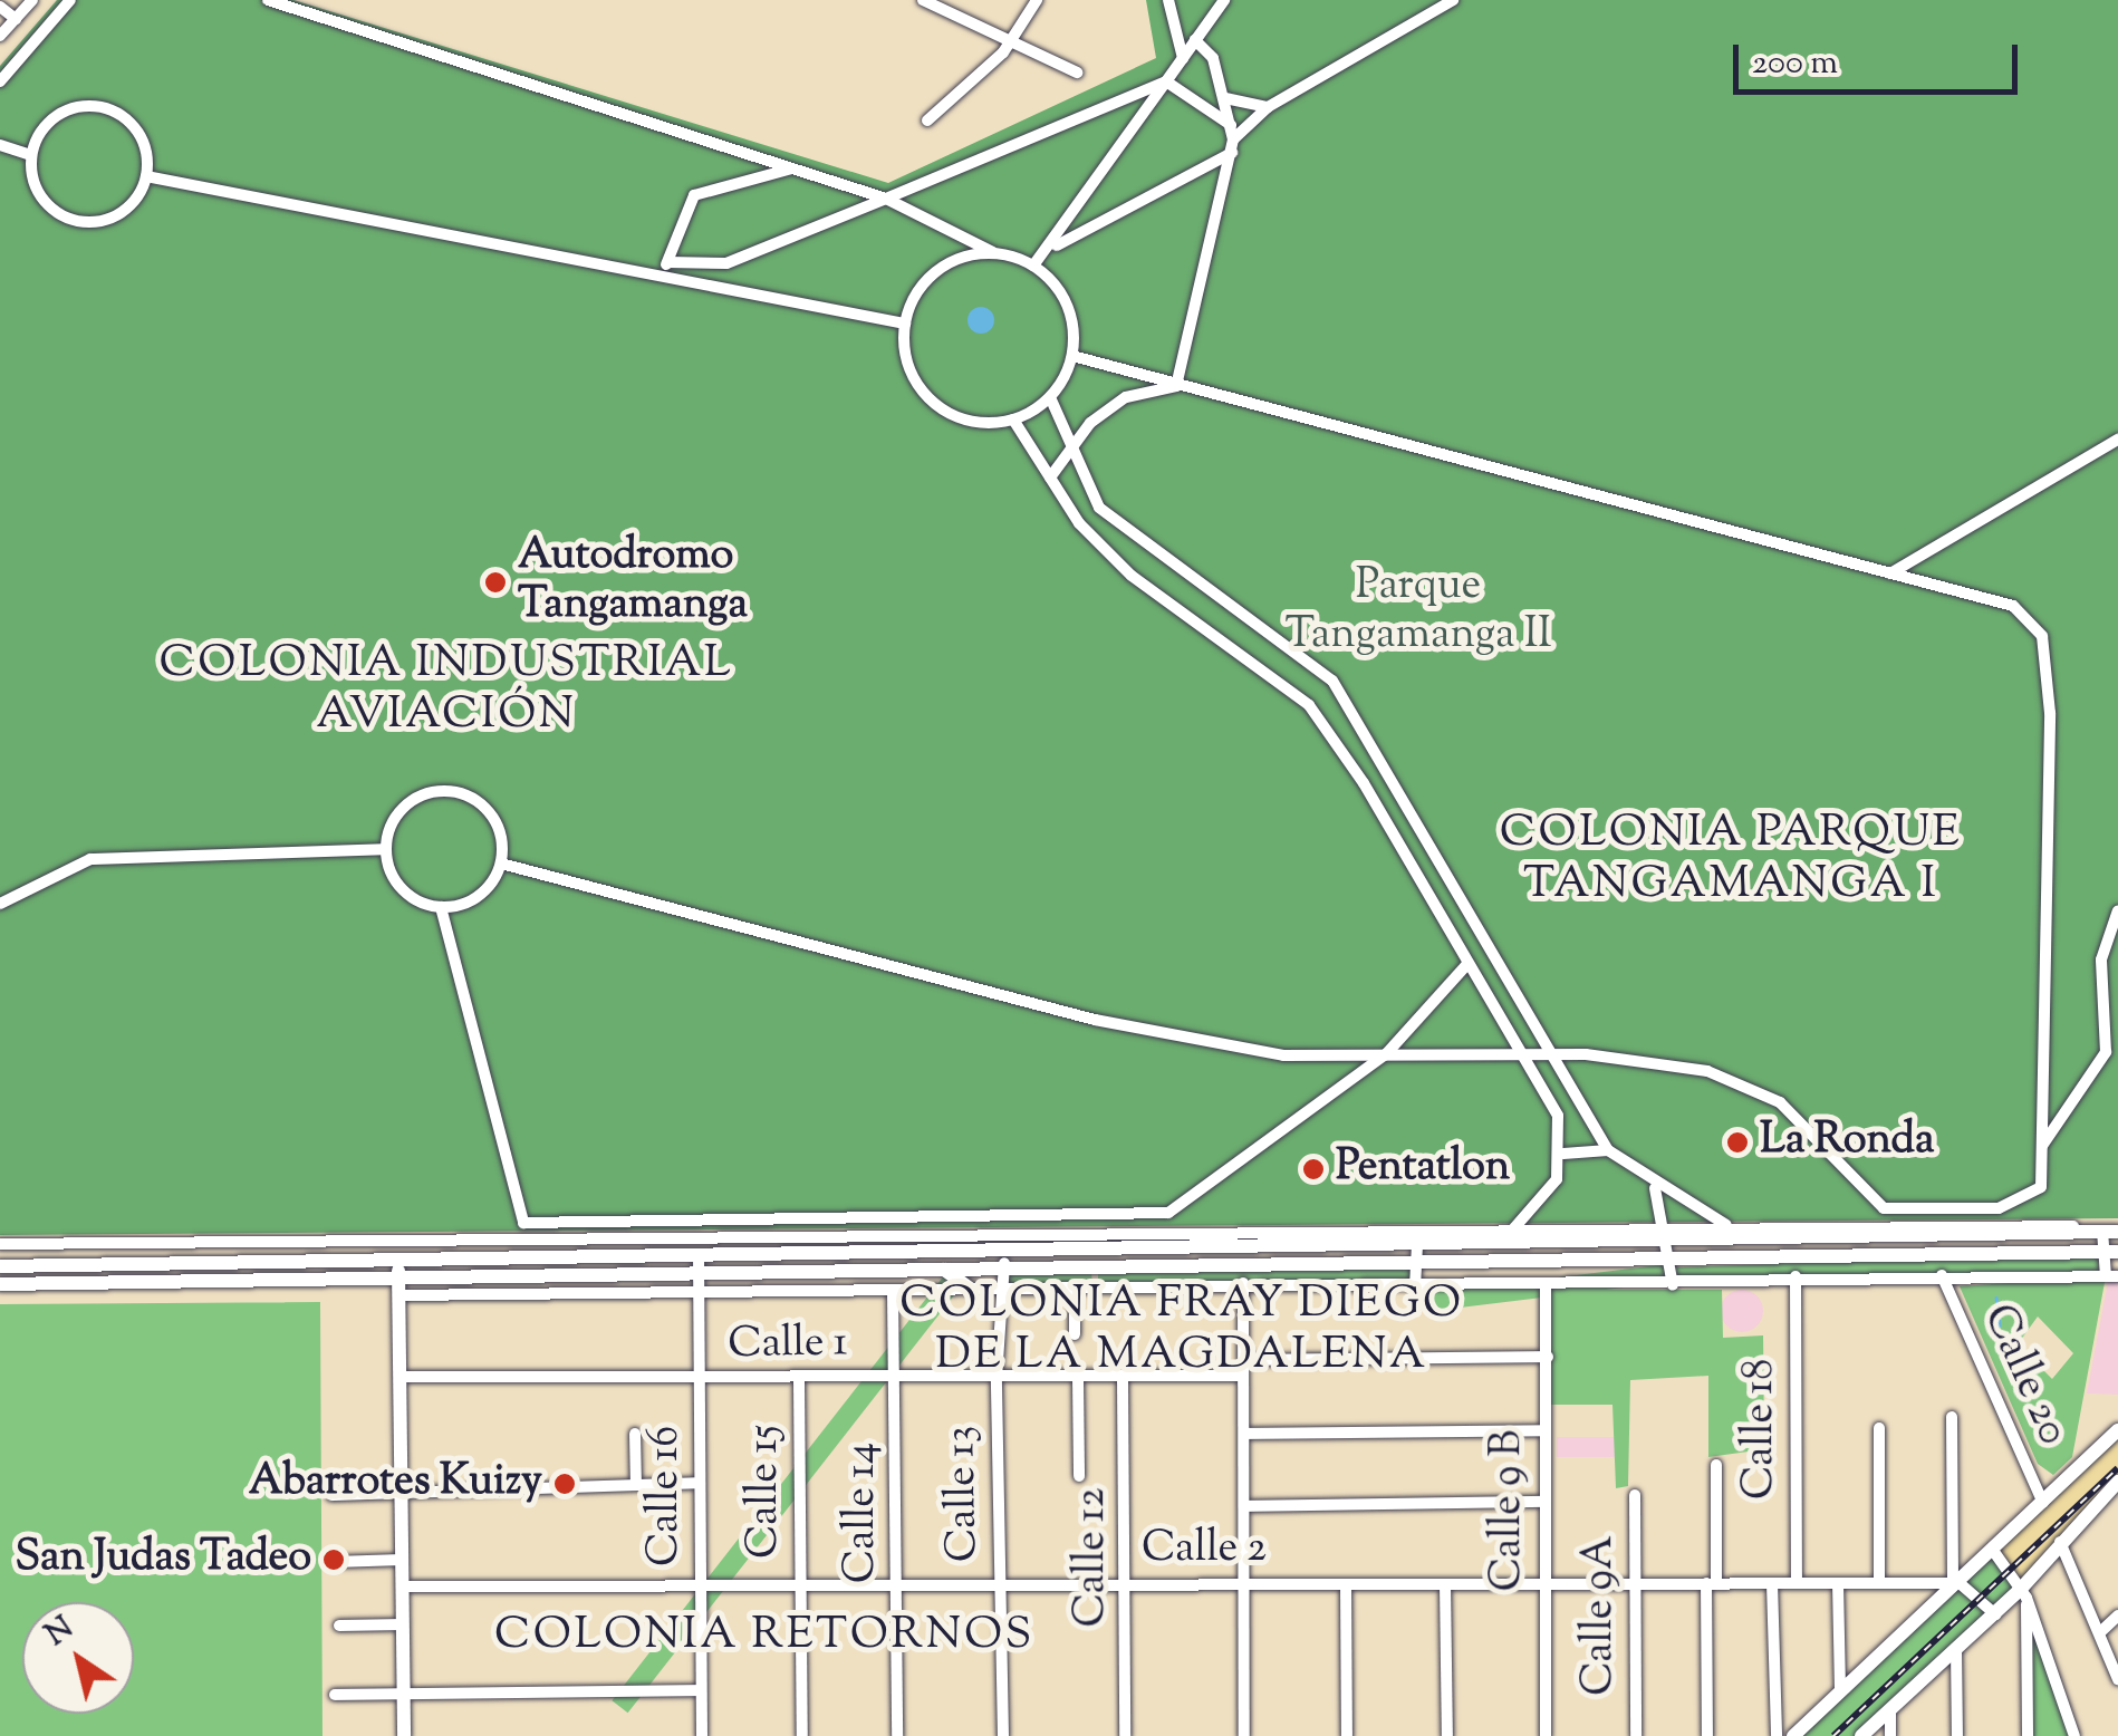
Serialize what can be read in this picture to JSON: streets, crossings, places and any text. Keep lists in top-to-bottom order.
{
  "streets": {
    "street": [
      "Calle 1",
      "Calle 20",
      "Calle 18",
      "Calle 15",
      "Calle 13",
      "Calle 16",
      "Calle 9 B",
      "Calle 14",
      "Calle 2",
      "Calle 12",
      "Calle 9A"
    ]
  },
  "crossings": [
    ["Calle 1", "Calle 15"],
    ["Calle 1", "Calle 13"],
    ["Calle 1", "Calle 16"],
    ["Calle 1", "Calle 14"],
    ["Calle 1", "Calle 12"],
    ["Calle 18", "Calle 2"],
    ["Calle 15", "Calle 2"],
    ["Calle 13", "Calle 2"],
    ["Calle 16", "Calle 2"],
    ["Calle 9 B", "Calle 2"],
    ["Calle 14", "Calle 2"],
    ["Calle 2", "Calle 12"],
    ["Calle 2", "Calle 9A"]
  ],
  "districts": [
    "COLONIA INDUSTRIAL AVIACIÓN",
    "COLONIA PARQUE TANGAMANGA I",
    "COLONIA FRAY DIEGO DE LA MAGDALENA",
    "COLONIA RETORNOS"
  ],
  "parks": ["Parque Tangamanga II"],
  "places": [
    "Autodromo Tangamanga",
    "La Ronda",
    "Pentatlon",
    "Abarrotes Kuizy",
    "San Judas Tadeo"
  ],
  "scale_bar": "200 m",
  "north": "top left"
}
